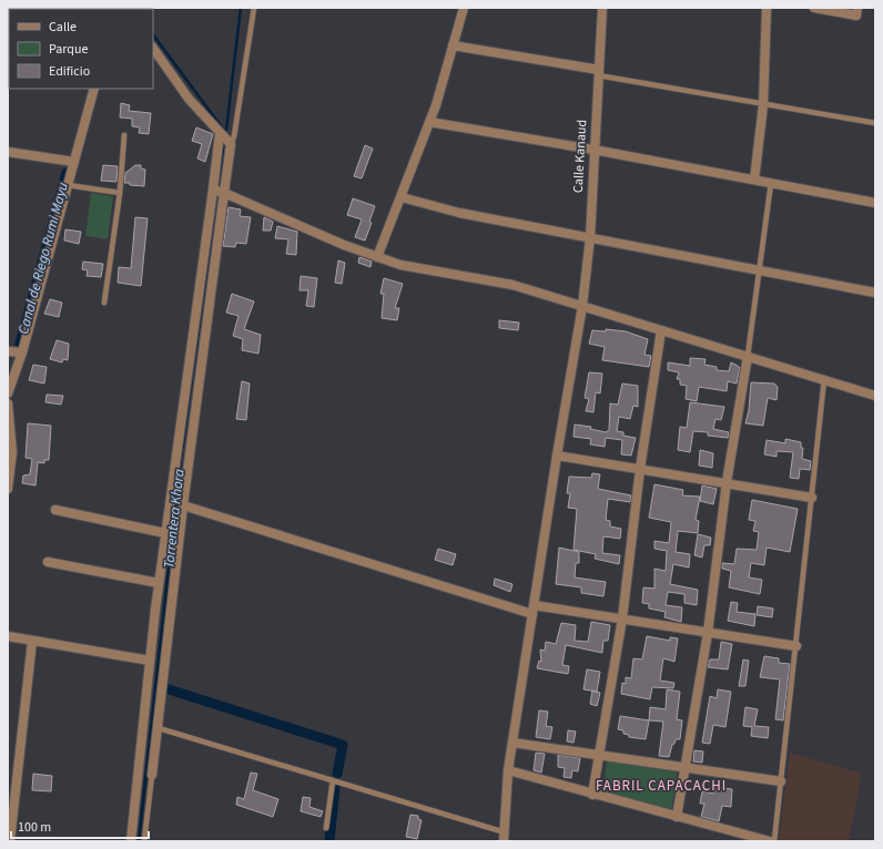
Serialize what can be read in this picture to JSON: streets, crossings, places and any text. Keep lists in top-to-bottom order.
{
  "streets": {
    "street": ["Calle Kanaud"]
  },
  "districts": ["FABRIL CAPACACHI"],
  "water": ["Canal de Riego Rumi Mayu", "Torrentera Khora"],
  "legend": ["Calle", "Parque", "Edificio"],
  "scale_bar": "100 m"
}
